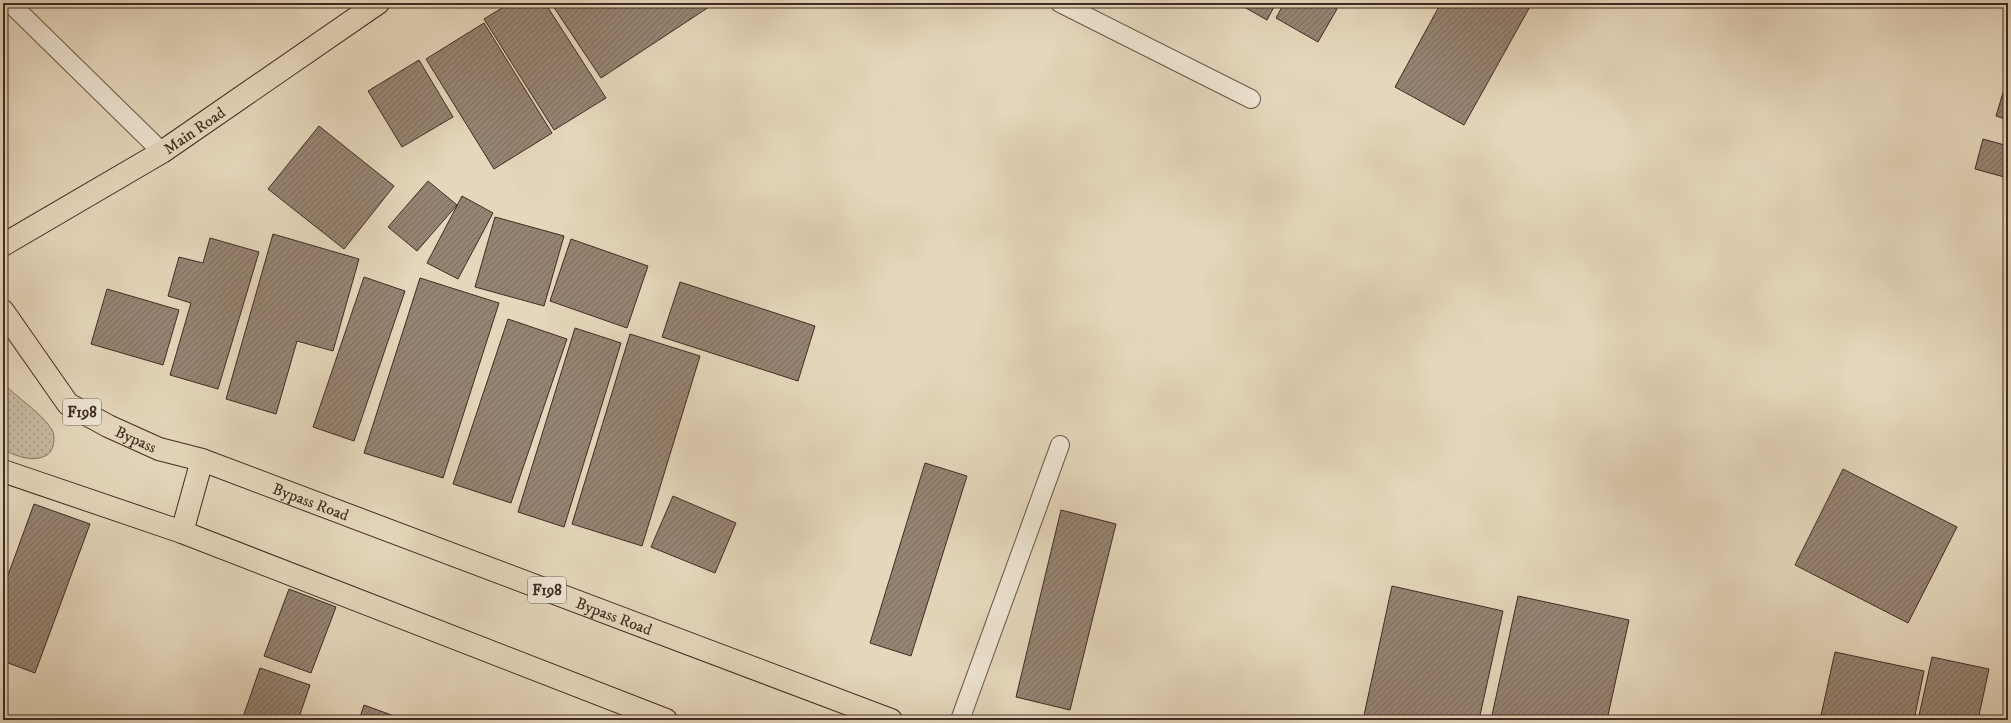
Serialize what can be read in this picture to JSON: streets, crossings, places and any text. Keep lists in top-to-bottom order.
{
  "streets": {
    "main road": [
      "Main Road",
      "F198",
      "Bypass",
      "Bypass Road"
    ]
  },
  "crossings": [
    ["Bypass", "Bypass Road"]
  ]
}
